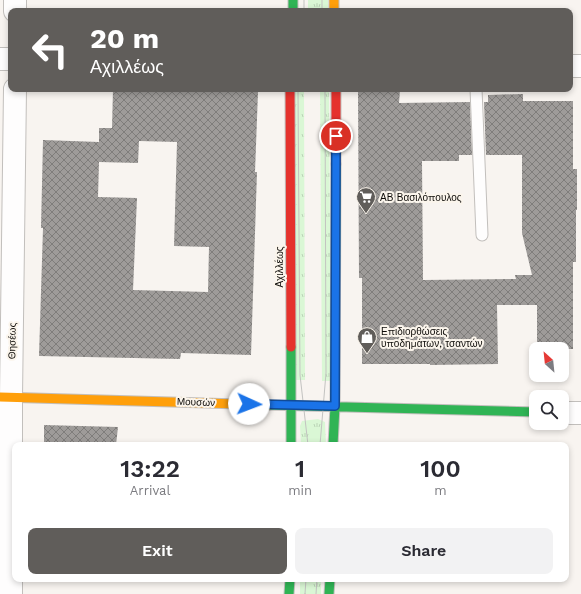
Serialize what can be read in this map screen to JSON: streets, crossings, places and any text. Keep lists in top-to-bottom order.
{
  "streets": {
    "main road": ["Αχιλλέως", "Μουσών"],
    "street": ["Θησέως"]
  },
  "crossings": [
    ["Αχιλλέως", "Μουσών"],
    ["Θησέως", "Μουσών"]
  ],
  "places": {
    "supermarket": ["ΑΒ Βασιλόπουλος"],
    "shop": ["Επιδιορθώσεις υποδημάτων, τσαντών"]
  },
  "north": "top left",
  "page": {
    "turn": ["20 m", "Αχιλλέως"],
    "eta": [
      "13:22",
      "Arrival",
      "1",
      "min",
      "100",
      "m"
    ],
    "buttons": ["Exit", "Share"]
  }
}
